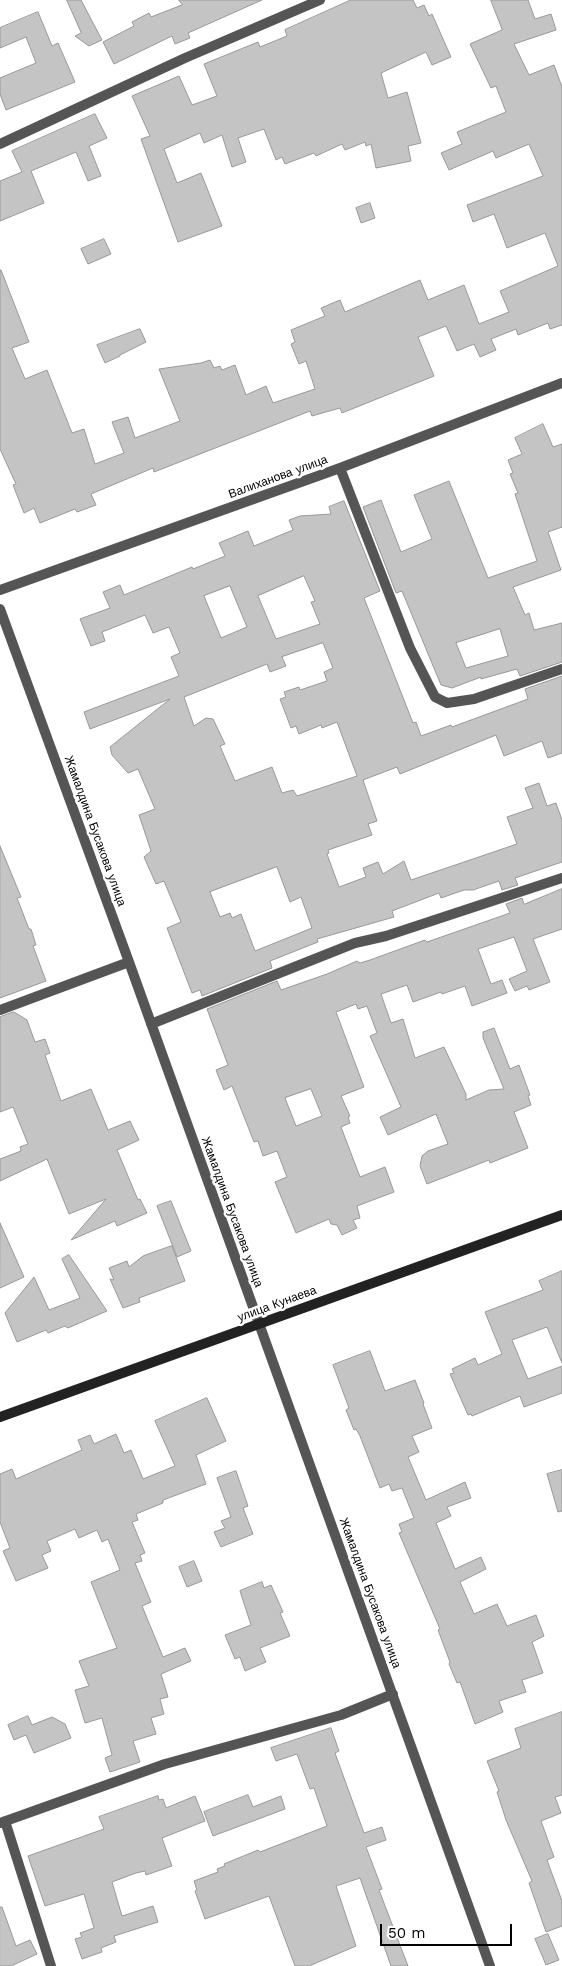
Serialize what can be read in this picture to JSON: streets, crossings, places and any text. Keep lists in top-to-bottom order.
{
  "streets": {
    "main road": ["улица Кунаева"],
    "street": ["Валиханова улица", "Жамалдина Бусакова улица"]
  },
  "crossings": [
    ["Жамалдина Бусакова улица", "улица Кунаева"]
  ],
  "scale_bar": "50 m"
}
